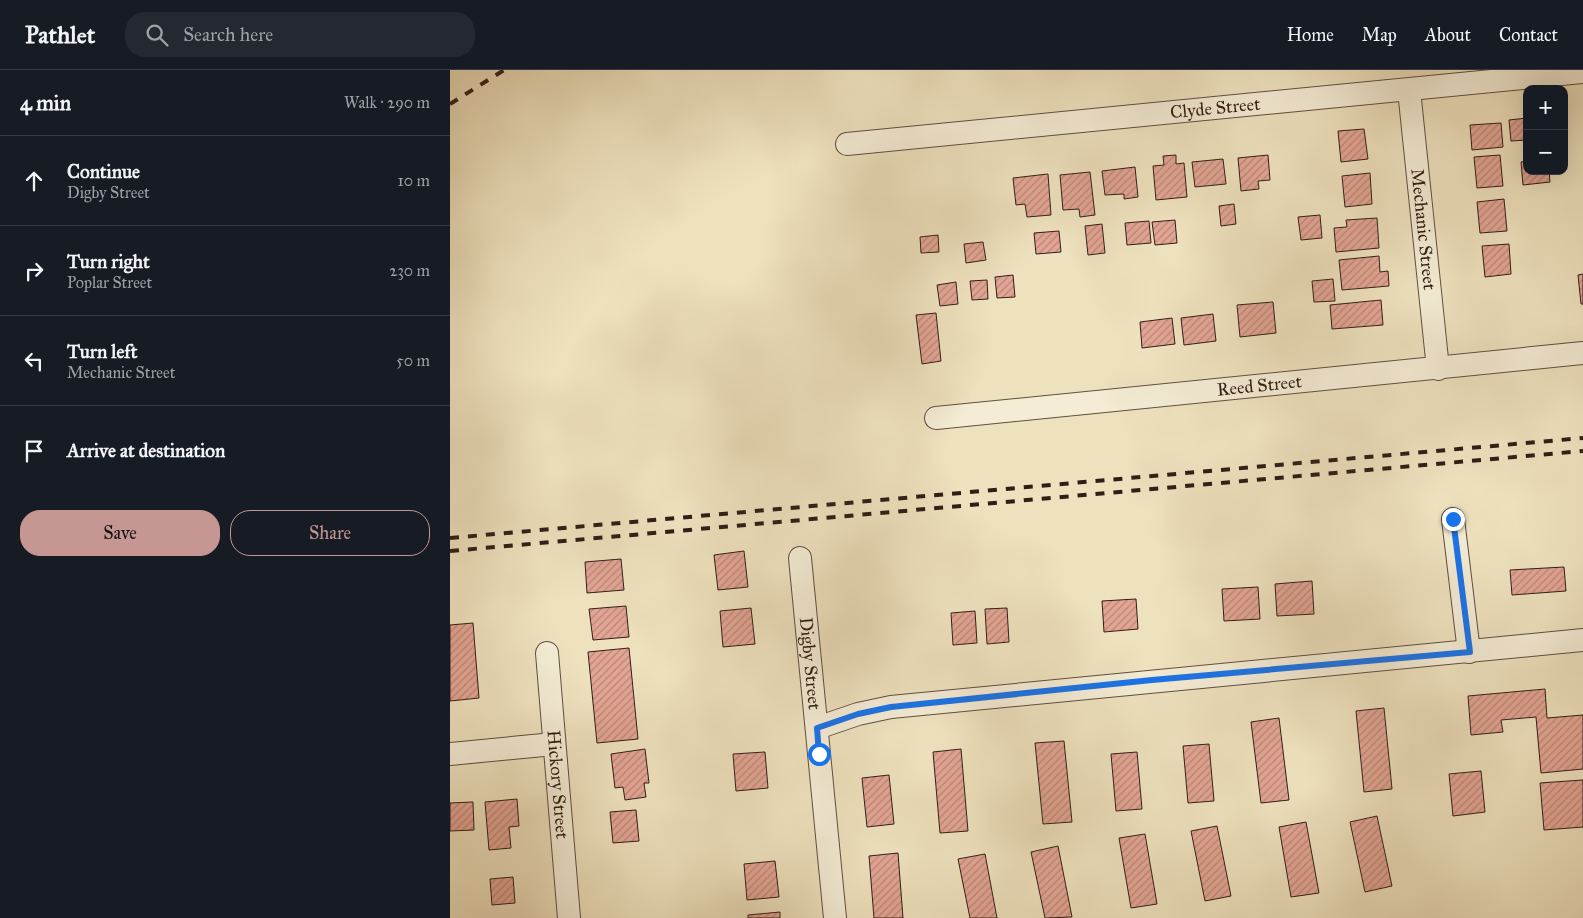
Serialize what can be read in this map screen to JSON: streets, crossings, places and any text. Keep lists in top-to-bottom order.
{
  "streets": {
    "street": [
      "Clyde Street",
      "Mechanic Street",
      "Reed Street",
      "Digby Street",
      "Hickory Street"
    ]
  },
  "crossings": [
    ["Clyde Street", "Mechanic Street"],
    ["Mechanic Street", "Reed Street"]
  ],
  "page": {
    "header": "Pathlet",
    "search": "Search here",
    "nav": [
      "Home",
      "Map",
      "About",
      "Contact"
    ],
    "heading": ["4 min", "Walk · 290 m"],
    "map_buttons": ["+", "−"],
    "list": [
      ["Continue", "Digby Street", "10 m"],
      ["Turn right", "Poplar Street", "230 m"],
      ["Turn left", "Mechanic Street", "50 m"],
      "Arrive at destination"
    ],
    "buttons": ["Save", "Share"]
  }
}
